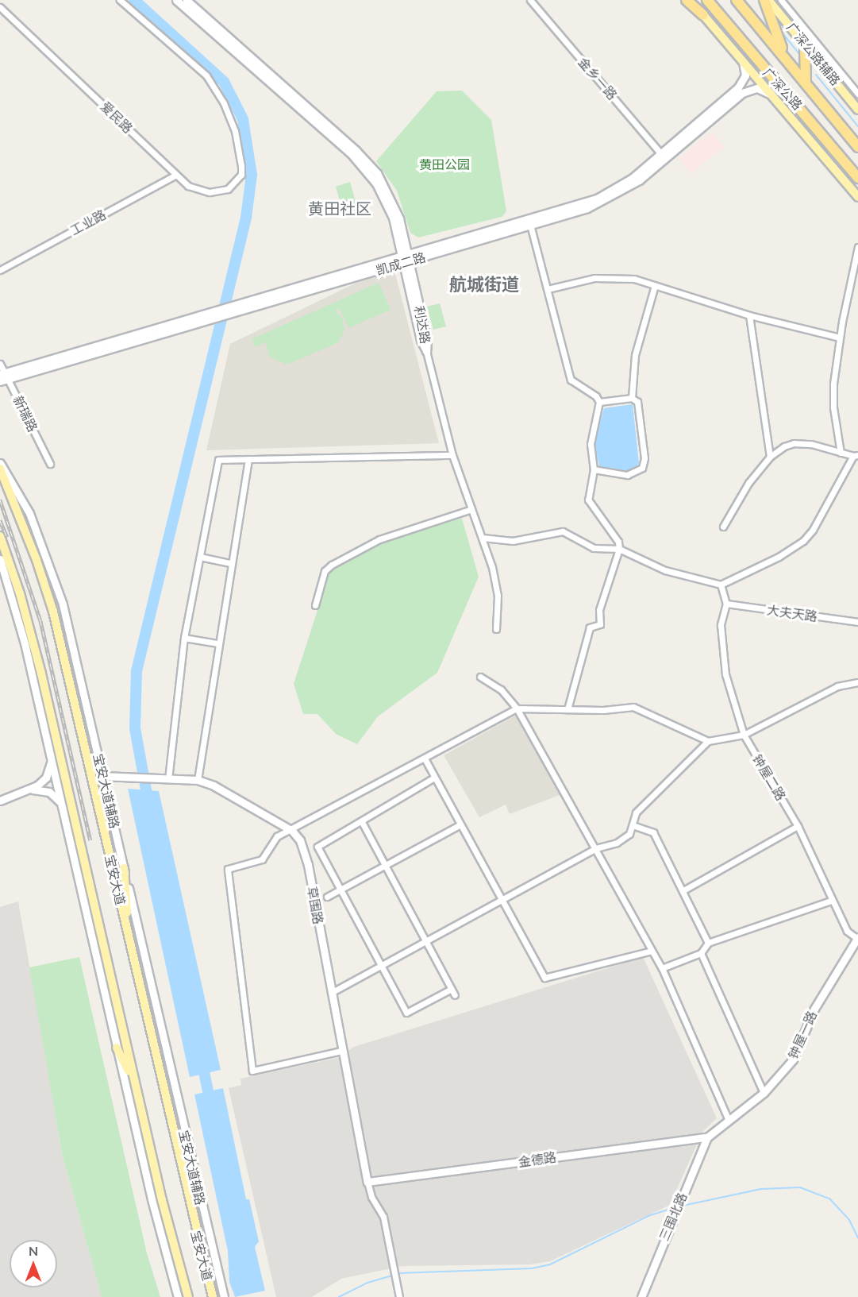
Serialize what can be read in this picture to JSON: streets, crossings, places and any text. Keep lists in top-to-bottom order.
{
  "streets": {
    "highway": ["广深公路"],
    "main road": ["广深公路辅路", "宝安大道"],
    "street": [
      "金乡一路",
      "爱民路",
      "工业路",
      "凯成二路",
      "利达路",
      "新瑞路",
      "大夫天路",
      "钟屋二路",
      "宝安大道辅路",
      "草围路",
      "钟屋一路",
      "金德路",
      "三围北路"
    ]
  },
  "crossings": [
    ["金乡一路", "凯成二路"],
    ["爱民路", "工业路"],
    ["凯成二路", "利达路"],
    ["凯成二路", "新瑞路"],
    ["大夫天路", "钟屋二路"],
    ["钟屋二路", "钟屋一路"],
    ["草围路", "金德路"],
    ["钟屋一路", "金德路"],
    ["钟屋一路", "三围北路"],
    ["金德路", "三围北路"]
  ],
  "districts": ["黄田社区", "航城街道"],
  "parks": ["黄田公园"],
  "north": "top"
}
